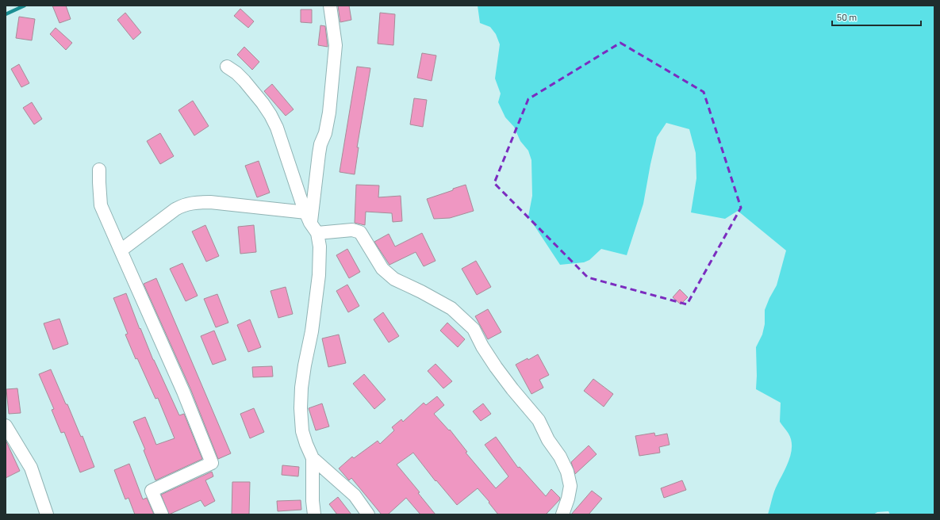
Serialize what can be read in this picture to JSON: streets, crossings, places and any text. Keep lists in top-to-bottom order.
{
  "scale_bar": "50 m"
}
